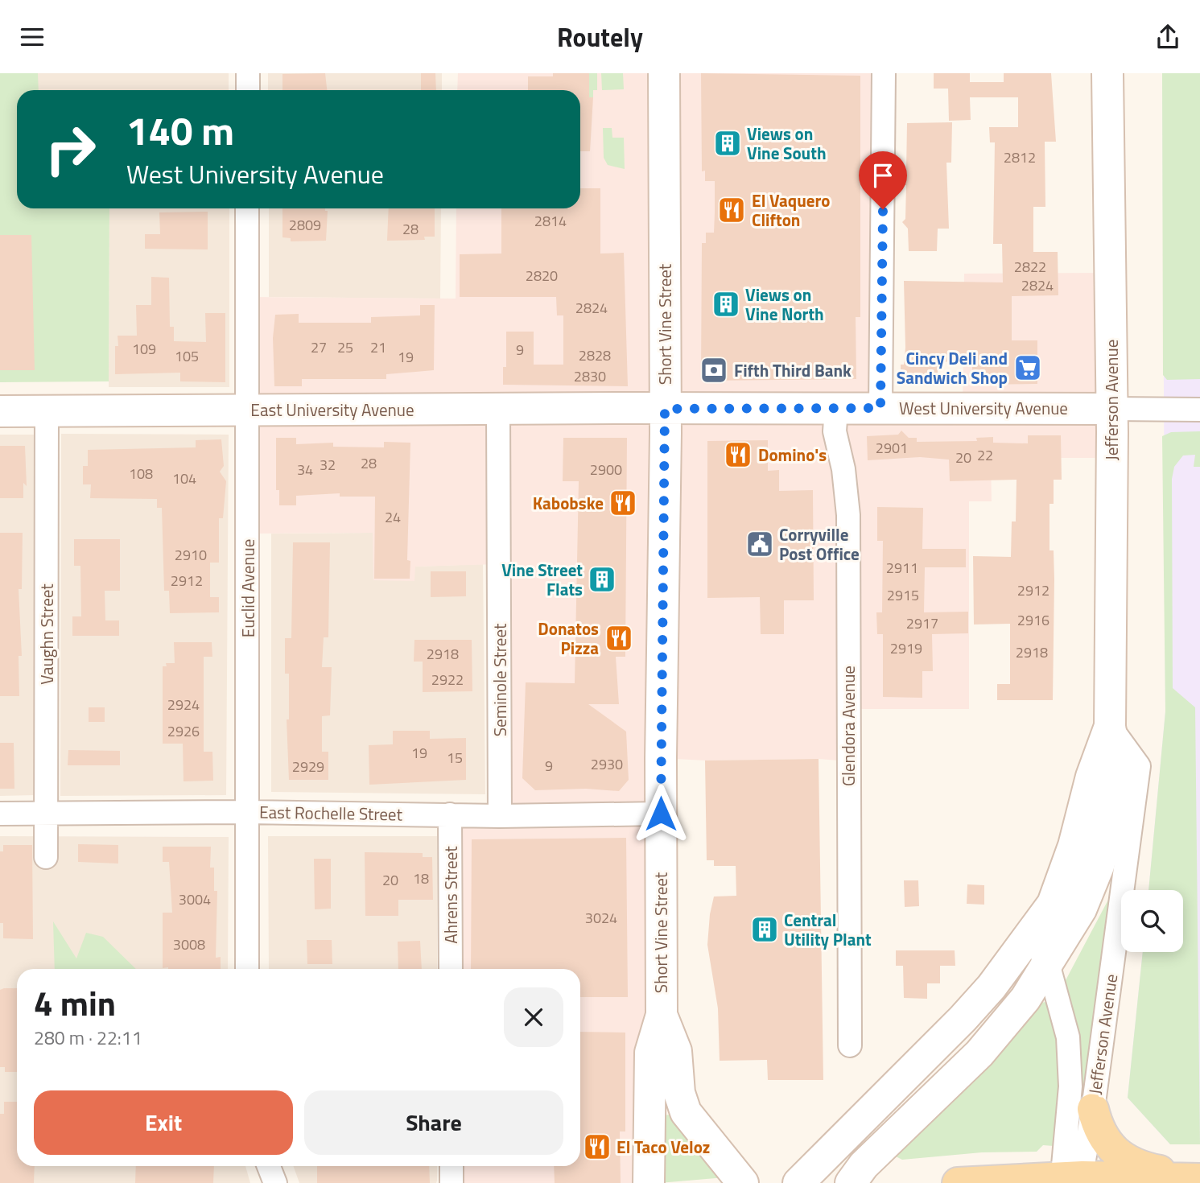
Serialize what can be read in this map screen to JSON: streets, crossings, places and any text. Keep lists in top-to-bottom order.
{
  "streets": {
    "street": [
      "Short Vine Street",
      "Jefferson Avenue",
      "West University Avenue",
      "East University Avenue",
      "Euclid Avenue",
      "Vaughn Street",
      "Seminole Street",
      "Glendora Avenue",
      "East Rochelle Street",
      "Ahrens Street"
    ]
  },
  "crossings": [
    ["Short Vine Street", "West University Avenue"],
    ["Short Vine Street", "East University Avenue"],
    ["Short Vine Street", "East Rochelle Street"],
    ["Jefferson Avenue", "West University Avenue"],
    ["West University Avenue", "East University Avenue"],
    ["West University Avenue", "Glendora Avenue"],
    ["East University Avenue", "Euclid Avenue"],
    ["East University Avenue", "Vaughn Street"],
    ["East University Avenue", "Seminole Street"],
    ["Euclid Avenue", "East Rochelle Street"],
    ["Vaughn Street", "East Rochelle Street"],
    ["Seminole Street", "East Rochelle Street"],
    ["East Rochelle Street", "Ahrens Street"]
  ],
  "places": {
    "building": [
      "Views on Vine South",
      "Views on Vine North",
      "Vine Street Flats",
      "Central Utility Plant"
    ],
    "restaurant": [
      "El Vaquero Clifton",
      "Domino's",
      "Kabobske",
      "Donatos Pizza",
      "El Taco Veloz"
    ],
    "supermarket": ["Cincy Deli and Sandwich Shop"],
    "bank": ["Fifth Third Bank"],
    "public building": ["Corryville Post Office"]
  },
  "house_numbers": [
    "2812",
    "2814",
    "2809",
    "28",
    "2822",
    "2820",
    "2824",
    "2824",
    "27",
    "25",
    "21",
    "109",
    "9",
    "2828",
    "105",
    "19",
    "2830",
    "2901",
    "22",
    "20",
    "28",
    "32",
    "34",
    "2900",
    "108",
    "104",
    "24",
    "2910",
    "2911",
    "2912",
    "2912",
    "2915",
    "2916",
    "2917",
    "2919",
    "2918",
    "2918",
    "2922",
    "2924",
    "2926",
    "19",
    "15",
    "2930",
    "9",
    "2929",
    "18",
    "20",
    "3004",
    "3024",
    "3008"
  ],
  "page": {
    "header": "Routely",
    "turn": ["140 m", "West University Avenue"],
    "heading": ["4 min", "280 m · 22:11"],
    "buttons": ["Exit", "Share"]
  }
}
